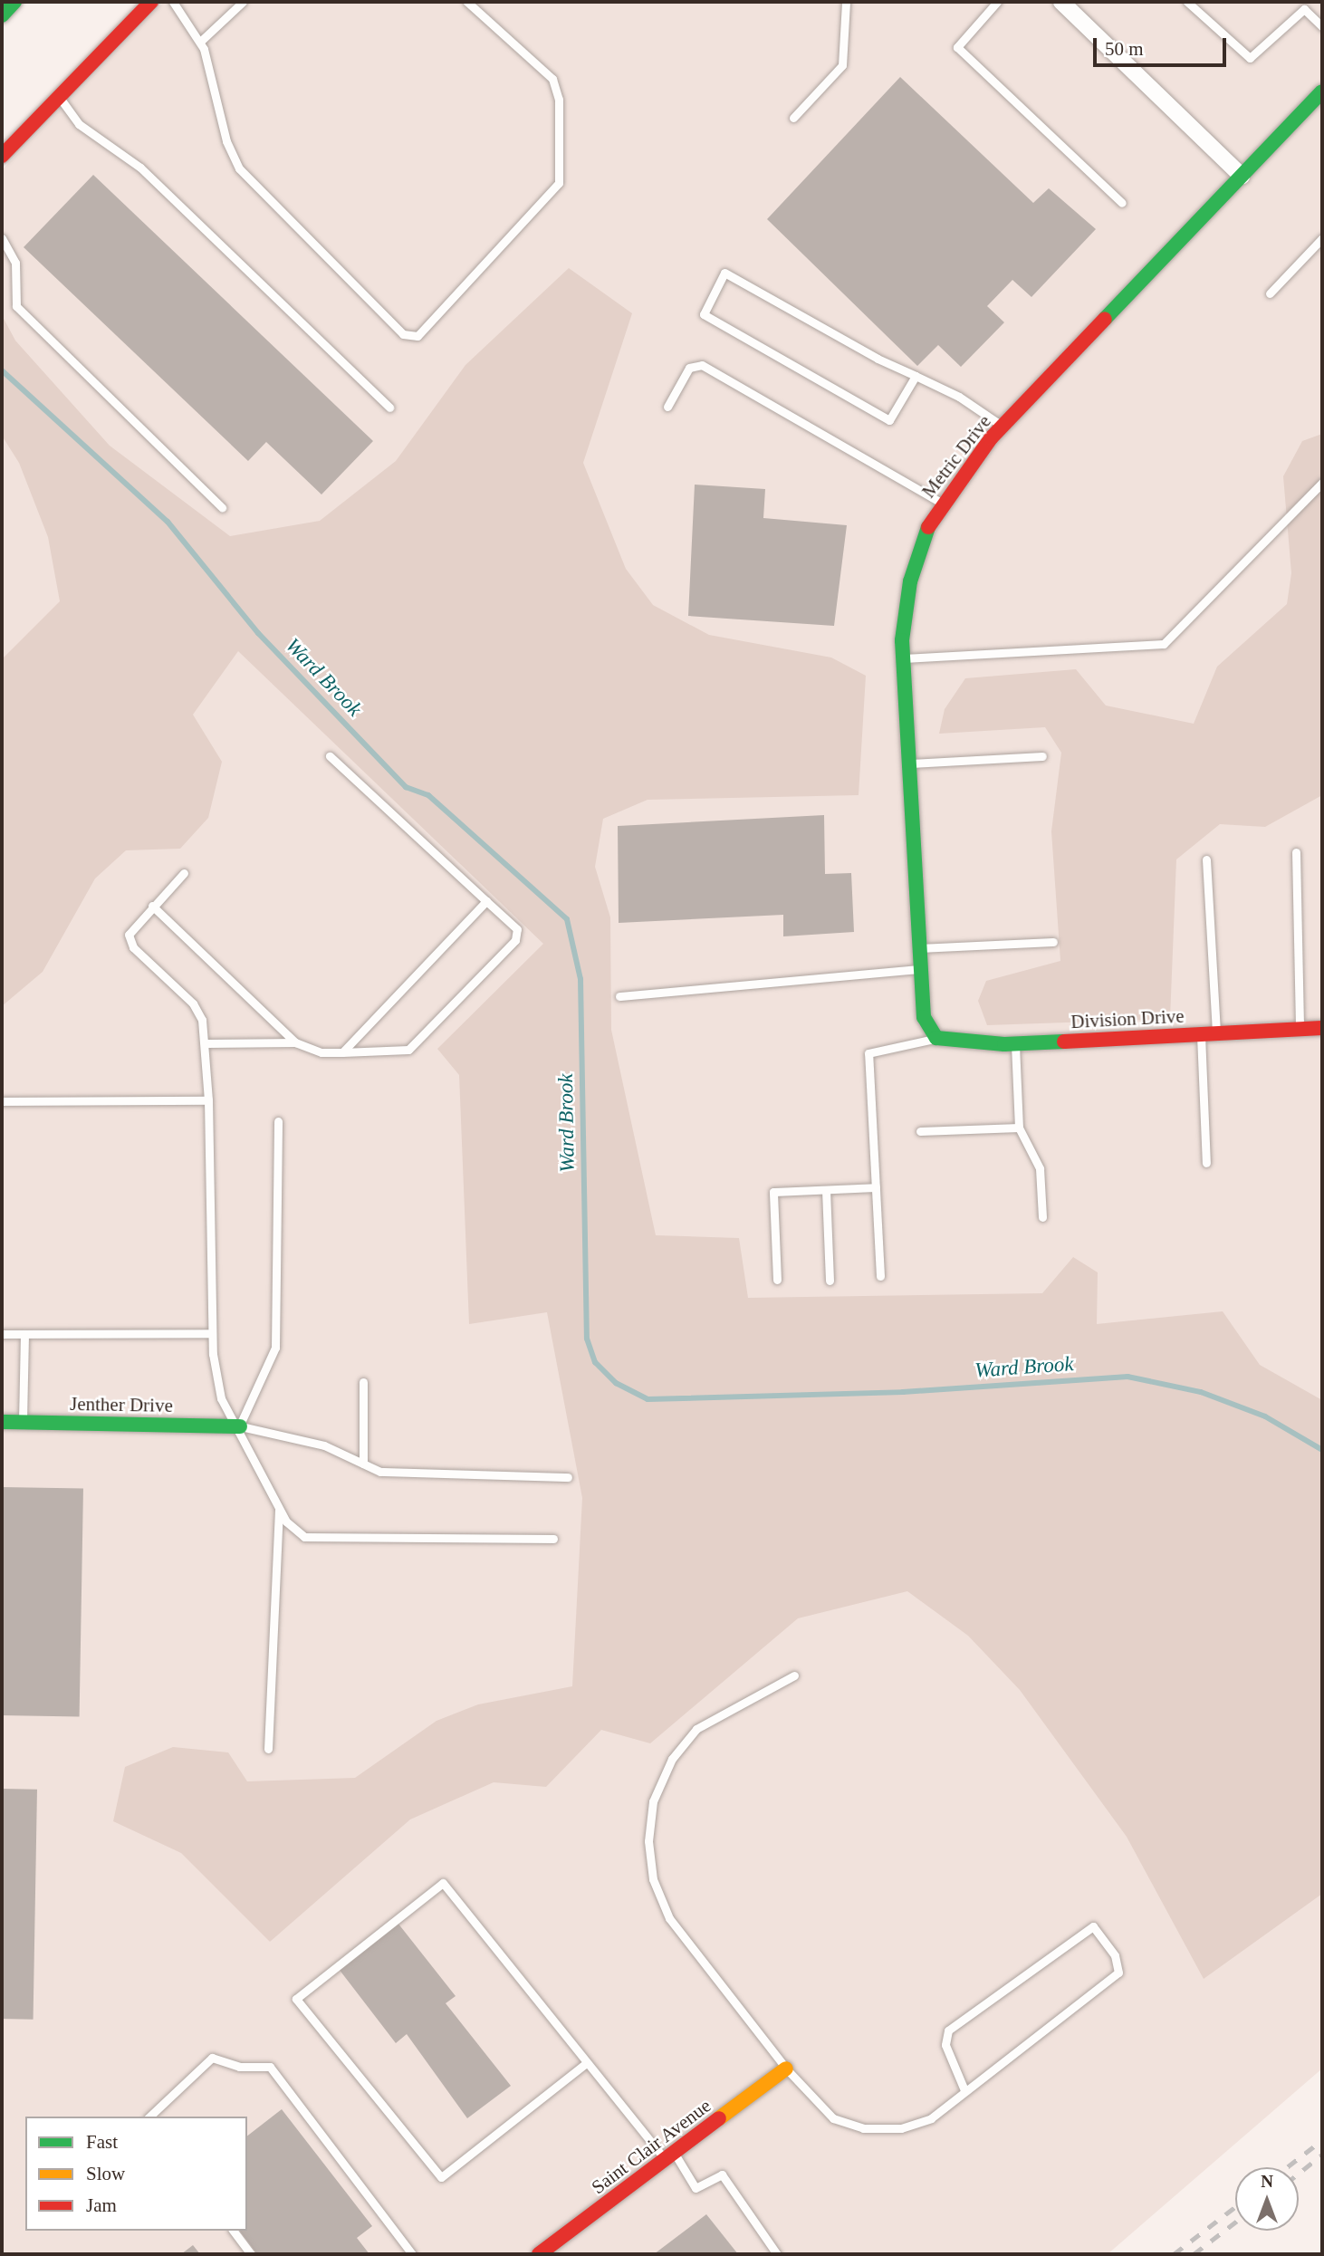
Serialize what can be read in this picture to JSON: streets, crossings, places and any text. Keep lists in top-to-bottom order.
{
  "streets": {
    "main road": [
      "Metric Drive",
      "Division Drive",
      "Jenther Drive",
      "Saint Clair Avenue"
    ]
  },
  "crossings": [
    ["Metric Drive", "Division Drive"]
  ],
  "water": ["Ward Brook"],
  "legend": ["Fast", "Slow", "Jam"],
  "scale_bar": "50 m",
  "north": "top"
}
